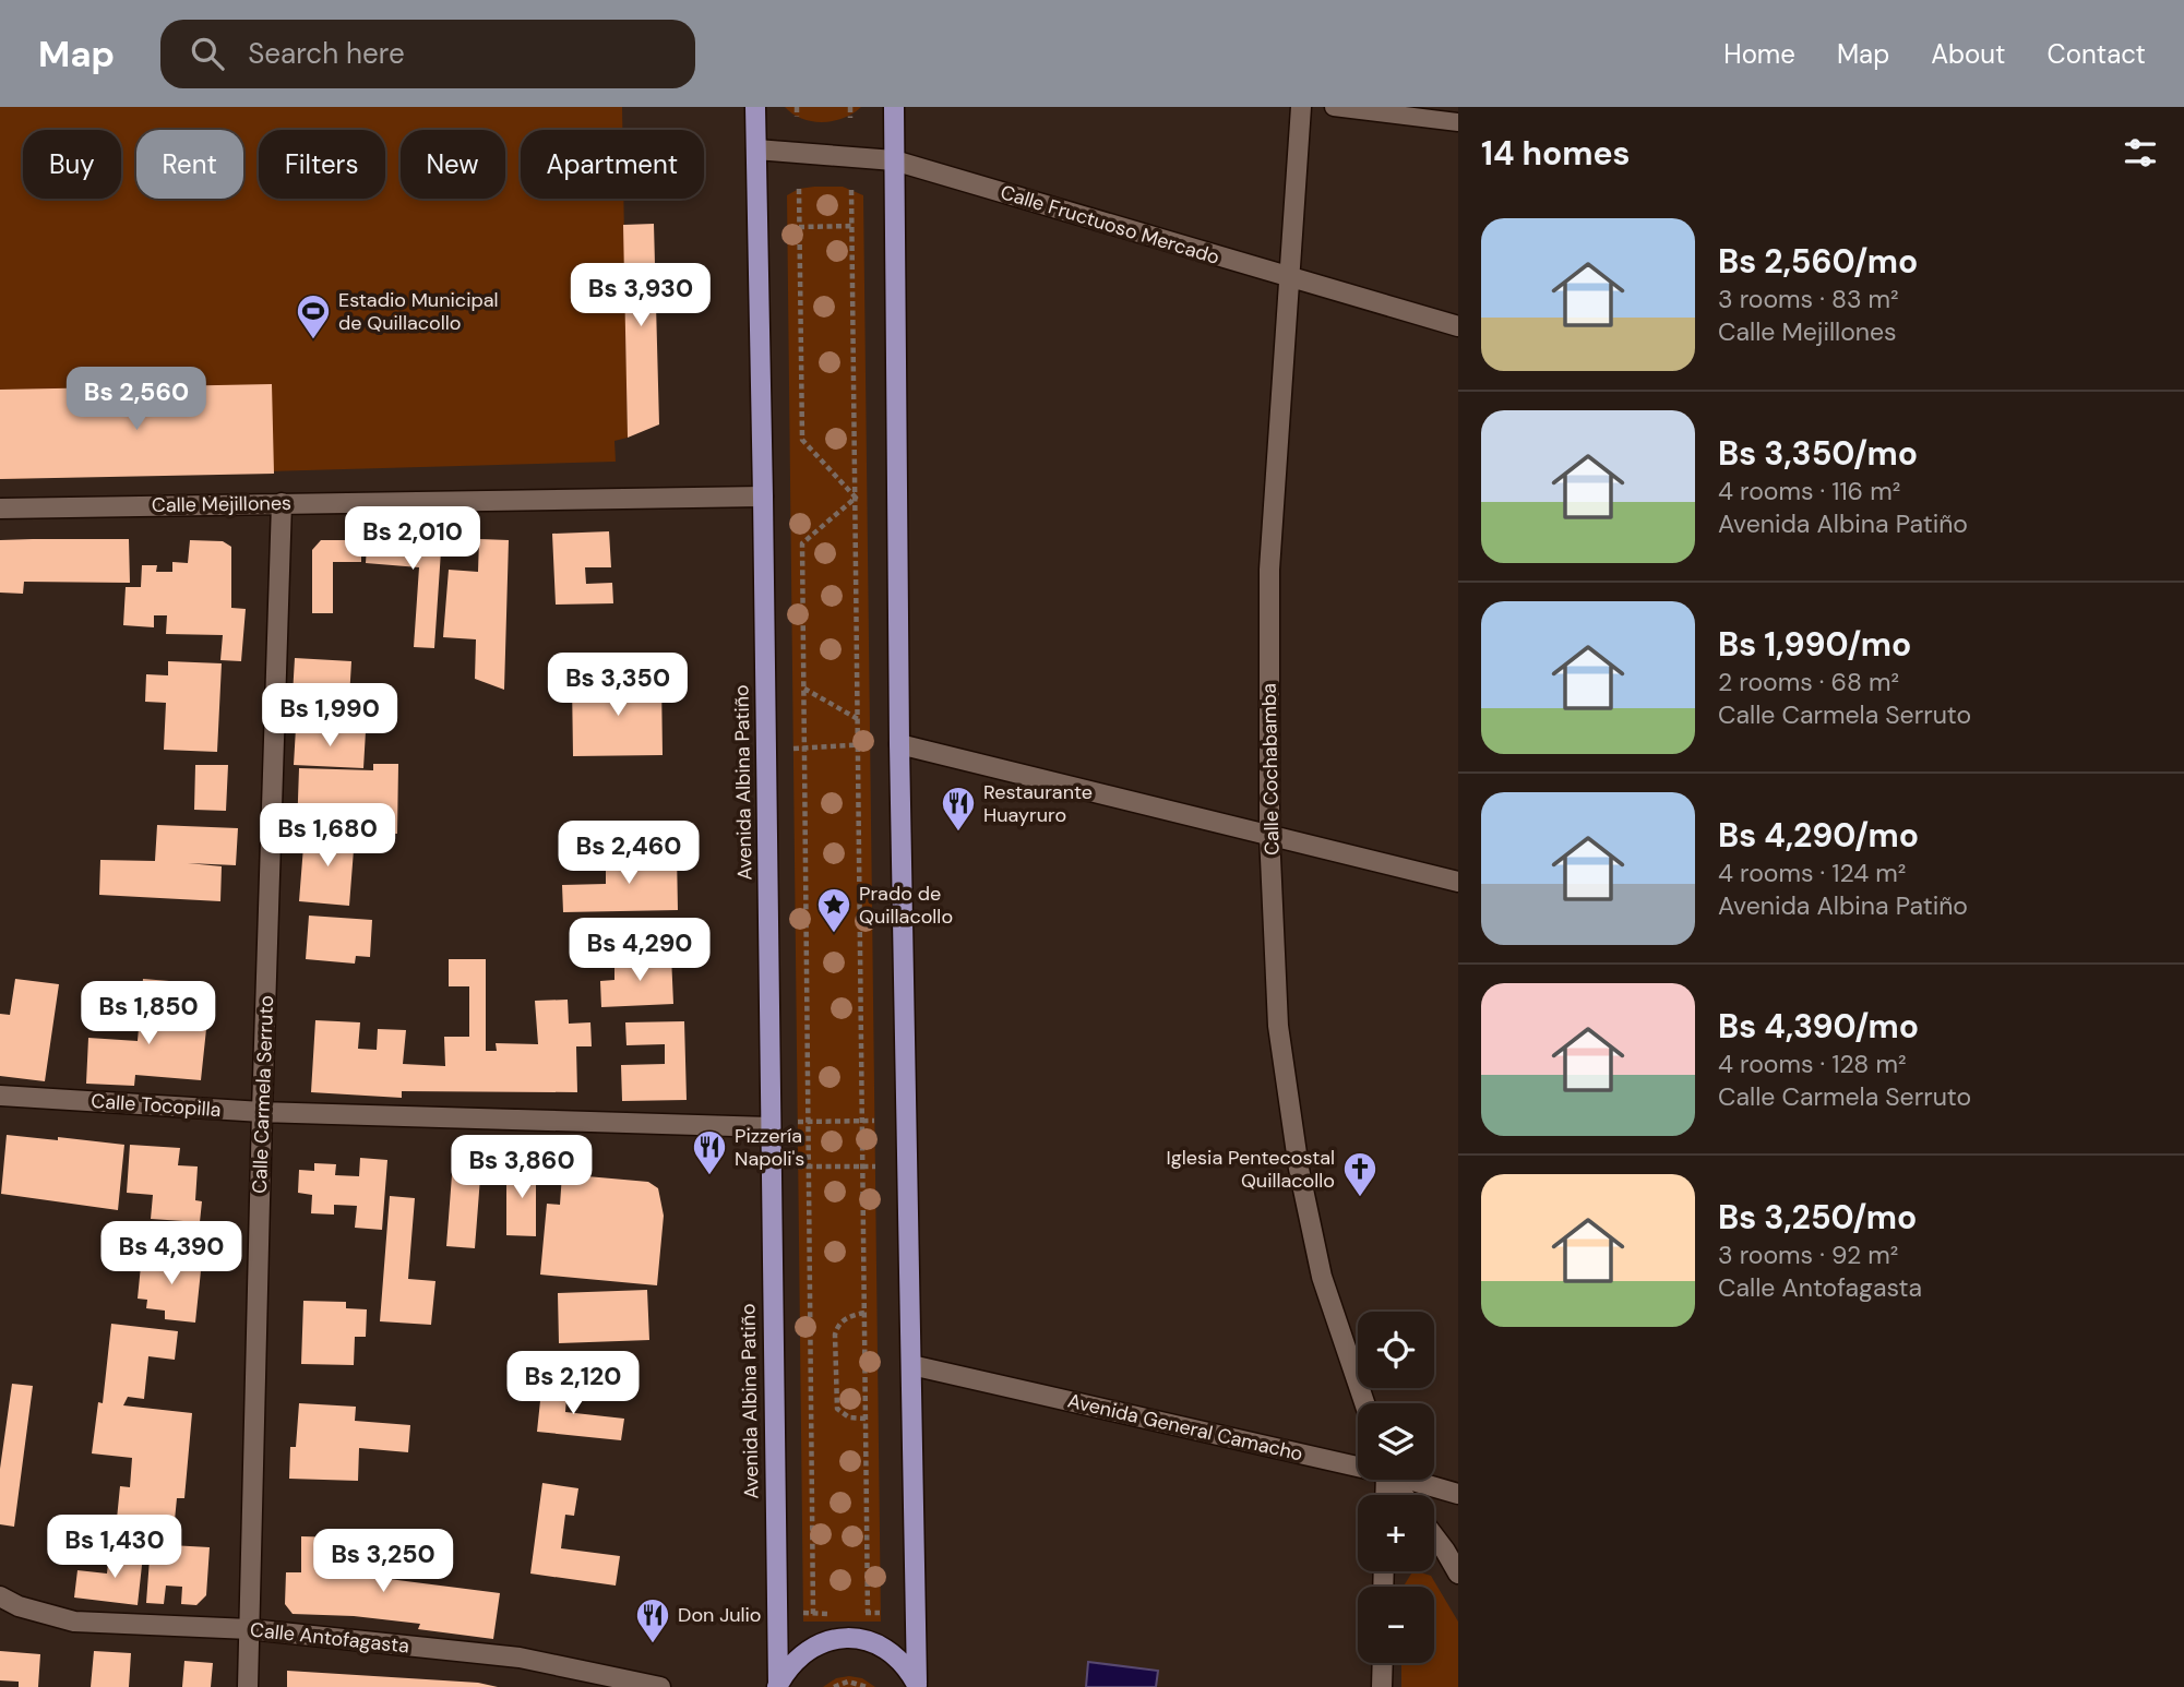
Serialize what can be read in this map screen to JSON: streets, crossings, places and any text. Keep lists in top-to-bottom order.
{
  "streets": {
    "main road": ["Avenida Albina Patiño"],
    "street": [
      "Calle Fructuoso Mercado",
      "Calle Mejillones",
      "Calle Cochabamba",
      "Calle Carmela Serruto",
      "Calle Tocopilla",
      "Avenida General Camacho",
      "Calle Antofagasta"
    ]
  },
  "crossings": [
    ["Calle Fructuoso Mercado", "Calle Cochabamba"],
    ["Calle Fructuoso Mercado", "Avenida Albina Patiño"],
    ["Calle Mejillones", "Avenida Albina Patiño"],
    ["Calle Mejillones", "Calle Carmela Serruto"],
    ["Avenida Albina Patiño", "Calle Tocopilla"],
    ["Calle Carmela Serruto", "Calle Tocopilla"],
    ["Calle Carmela Serruto", "Calle Antofagasta"]
  ],
  "places": {
    "sports": ["Estadio Municipal de Quillacollo"],
    "restaurant": ["Restaurante Huayruro", "Pizzería Napoli's", "Don Julio"],
    "place": ["Prado de Quillacollo"],
    "church": ["Iglesia Pentecostal Quillacollo"]
  },
  "page": {
    "header": "Map",
    "search": "Search here",
    "nav": [
      "Home",
      "Map",
      "About",
      "Contact"
    ],
    "heading": "14 homes",
    "chip": [
      "Buy",
      "Rent",
      "Filters",
      "New",
      "Apartment"
    ],
    "list": [
      {
        "name": "Bs 2,560/mo",
        "note": "3 rooms · 83 m² · Calle Mejillones"
      },
      {
        "name": "Bs 3,350/mo",
        "note": "4 rooms · 116 m² · Avenida Albina Patiño"
      },
      {
        "name": "Bs 1,990/mo",
        "note": "2 rooms · 68 m² · Calle Carmela Serruto"
      },
      {
        "name": "Bs 4,290/mo",
        "note": "4 rooms · 124 m² · Avenida Albina Patiño"
      },
      {
        "name": "Bs 4,390/mo",
        "note": "4 rooms · 128 m² · Calle Carmela Serruto"
      },
      {
        "name": "Bs 3,250/mo",
        "note": "3 rooms · 92 m² · Calle Antofagasta"
      }
    ],
    "price": [
      "Bs 3,930",
      "Bs 2,560",
      "Bs 2,010",
      "Bs 3,350",
      "Bs 1,990",
      "Bs 1,680",
      "Bs 2,460",
      "Bs 4,290",
      "Bs 1,850",
      "Bs 3,860",
      "Bs 4,390",
      "Bs 2,120",
      "Bs 1,430",
      "Bs 3,250"
    ],
    "map_buttons": ["+", "−"]
  }
}
